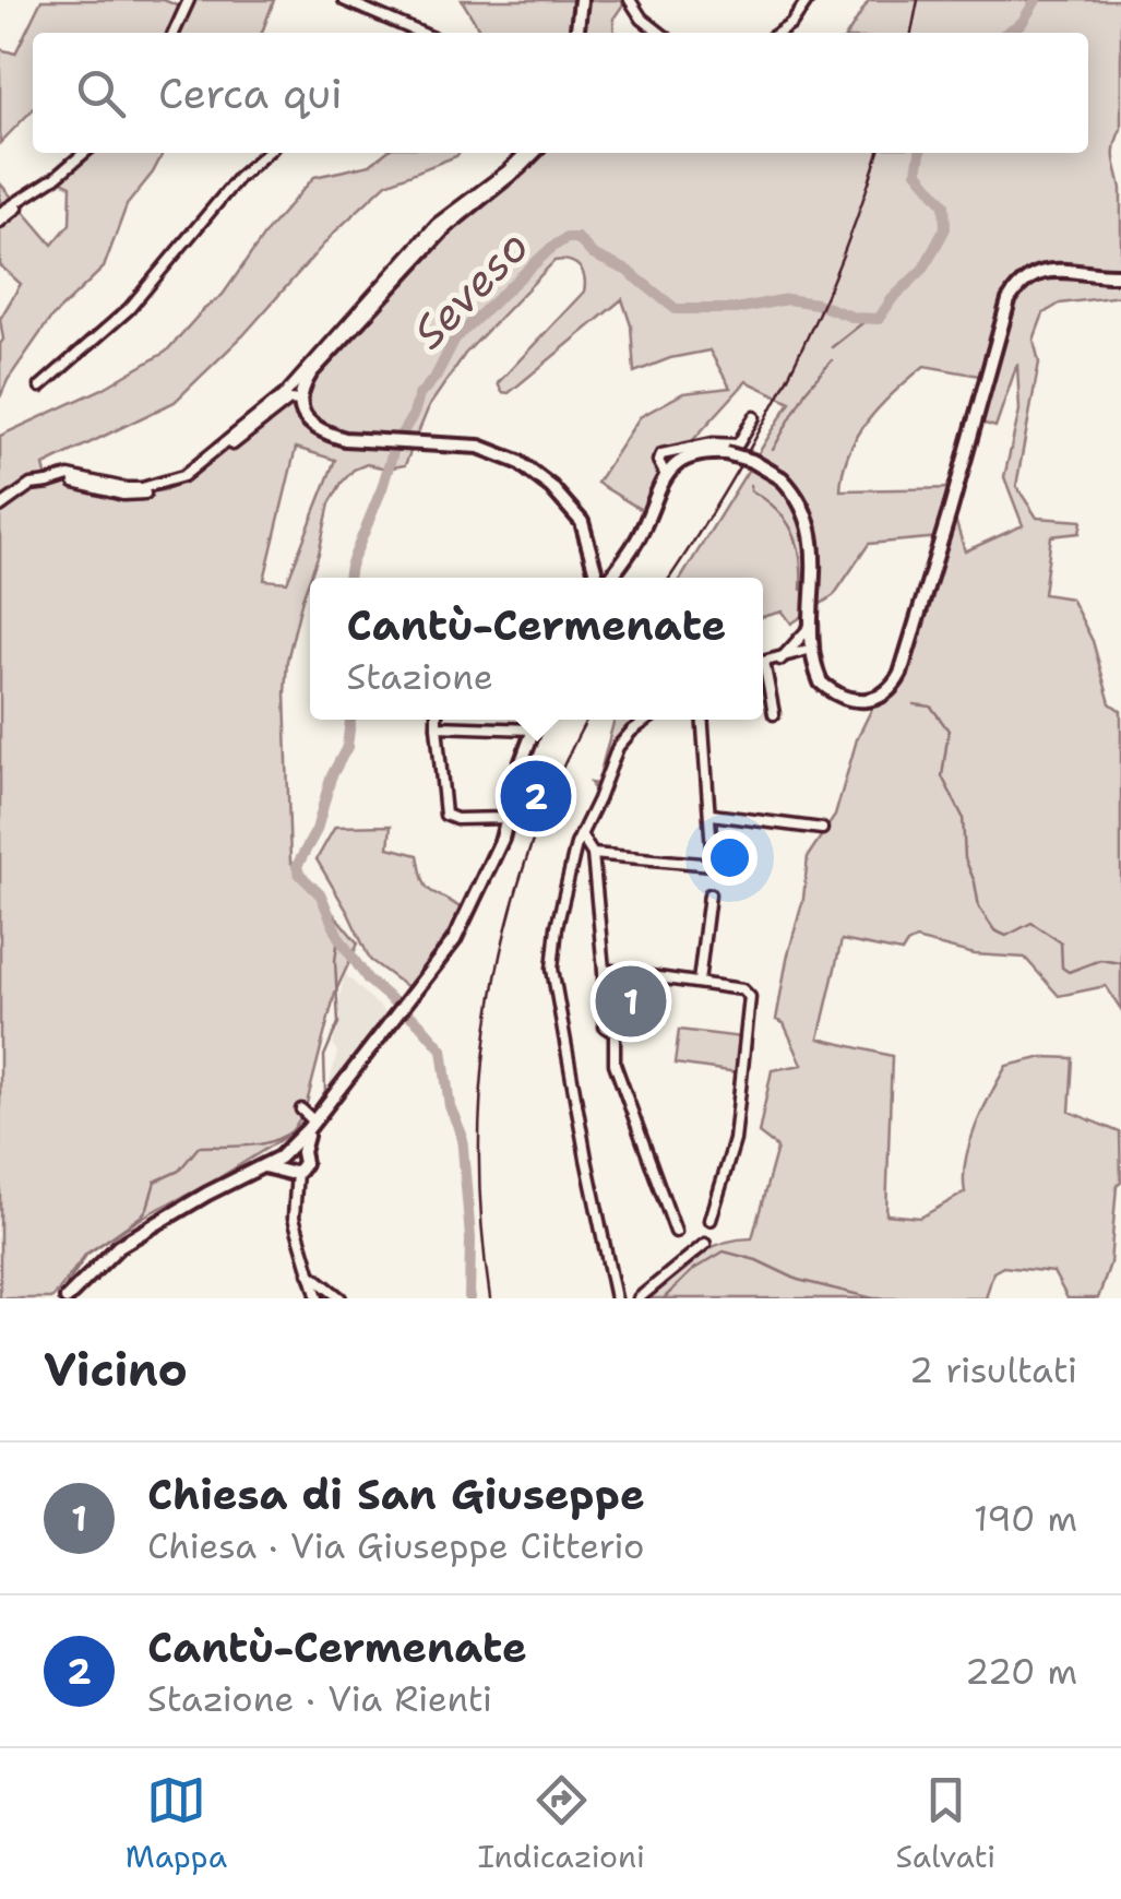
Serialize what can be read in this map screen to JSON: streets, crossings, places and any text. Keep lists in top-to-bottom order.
{
  "water": ["Seveso"],
  "page": {
    "search": "Cerca qui",
    "popup": ["Cantù-Cermenate", "Stazione"],
    "pins": ["2", "1"],
    "heading": ["Vicino", "2 risultati"],
    "list": [
      {
        "mark": "1",
        "name": "Chiesa di San Giuseppe",
        "note": "Chiesa · Via Giuseppe Citterio",
        "value": "190 m"
      },
      {
        "mark": "2",
        "name": "Cantù-Cermenate",
        "note": "Stazione · Via Rienti",
        "value": "220 m"
      }
    ],
    "nav": ["Mappa", "Indicazioni", "Salvati"]
  }
}
